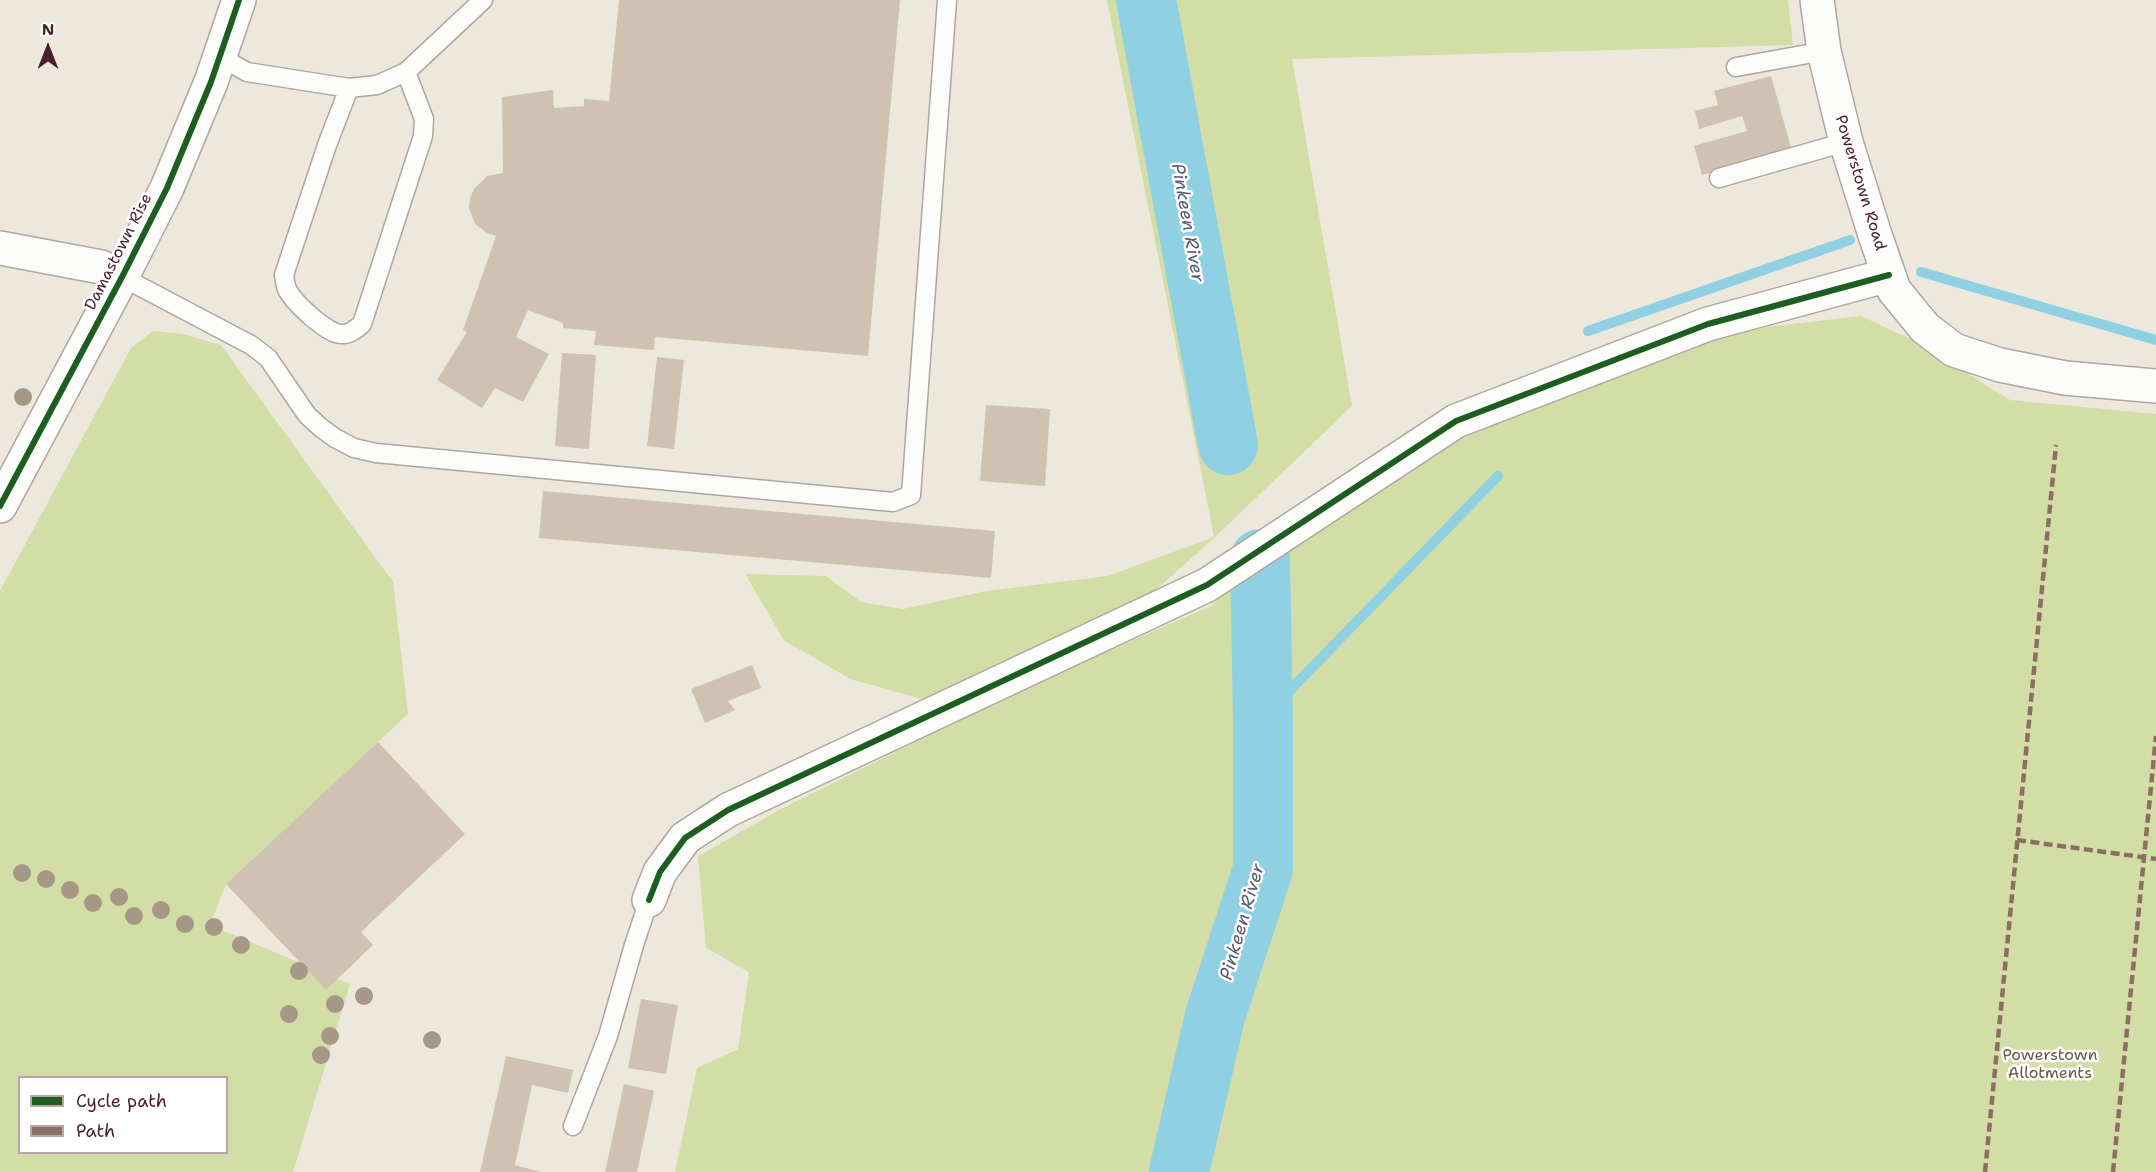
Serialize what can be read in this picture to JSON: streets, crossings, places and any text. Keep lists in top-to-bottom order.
{
  "streets": {
    "street": ["Powerstown Road", "Damastown Rise"]
  },
  "water": ["Pinkeen River"],
  "parks": ["Powerstown Allotments"],
  "legend": ["Cycle path", "Path"],
  "north": "top"
}
